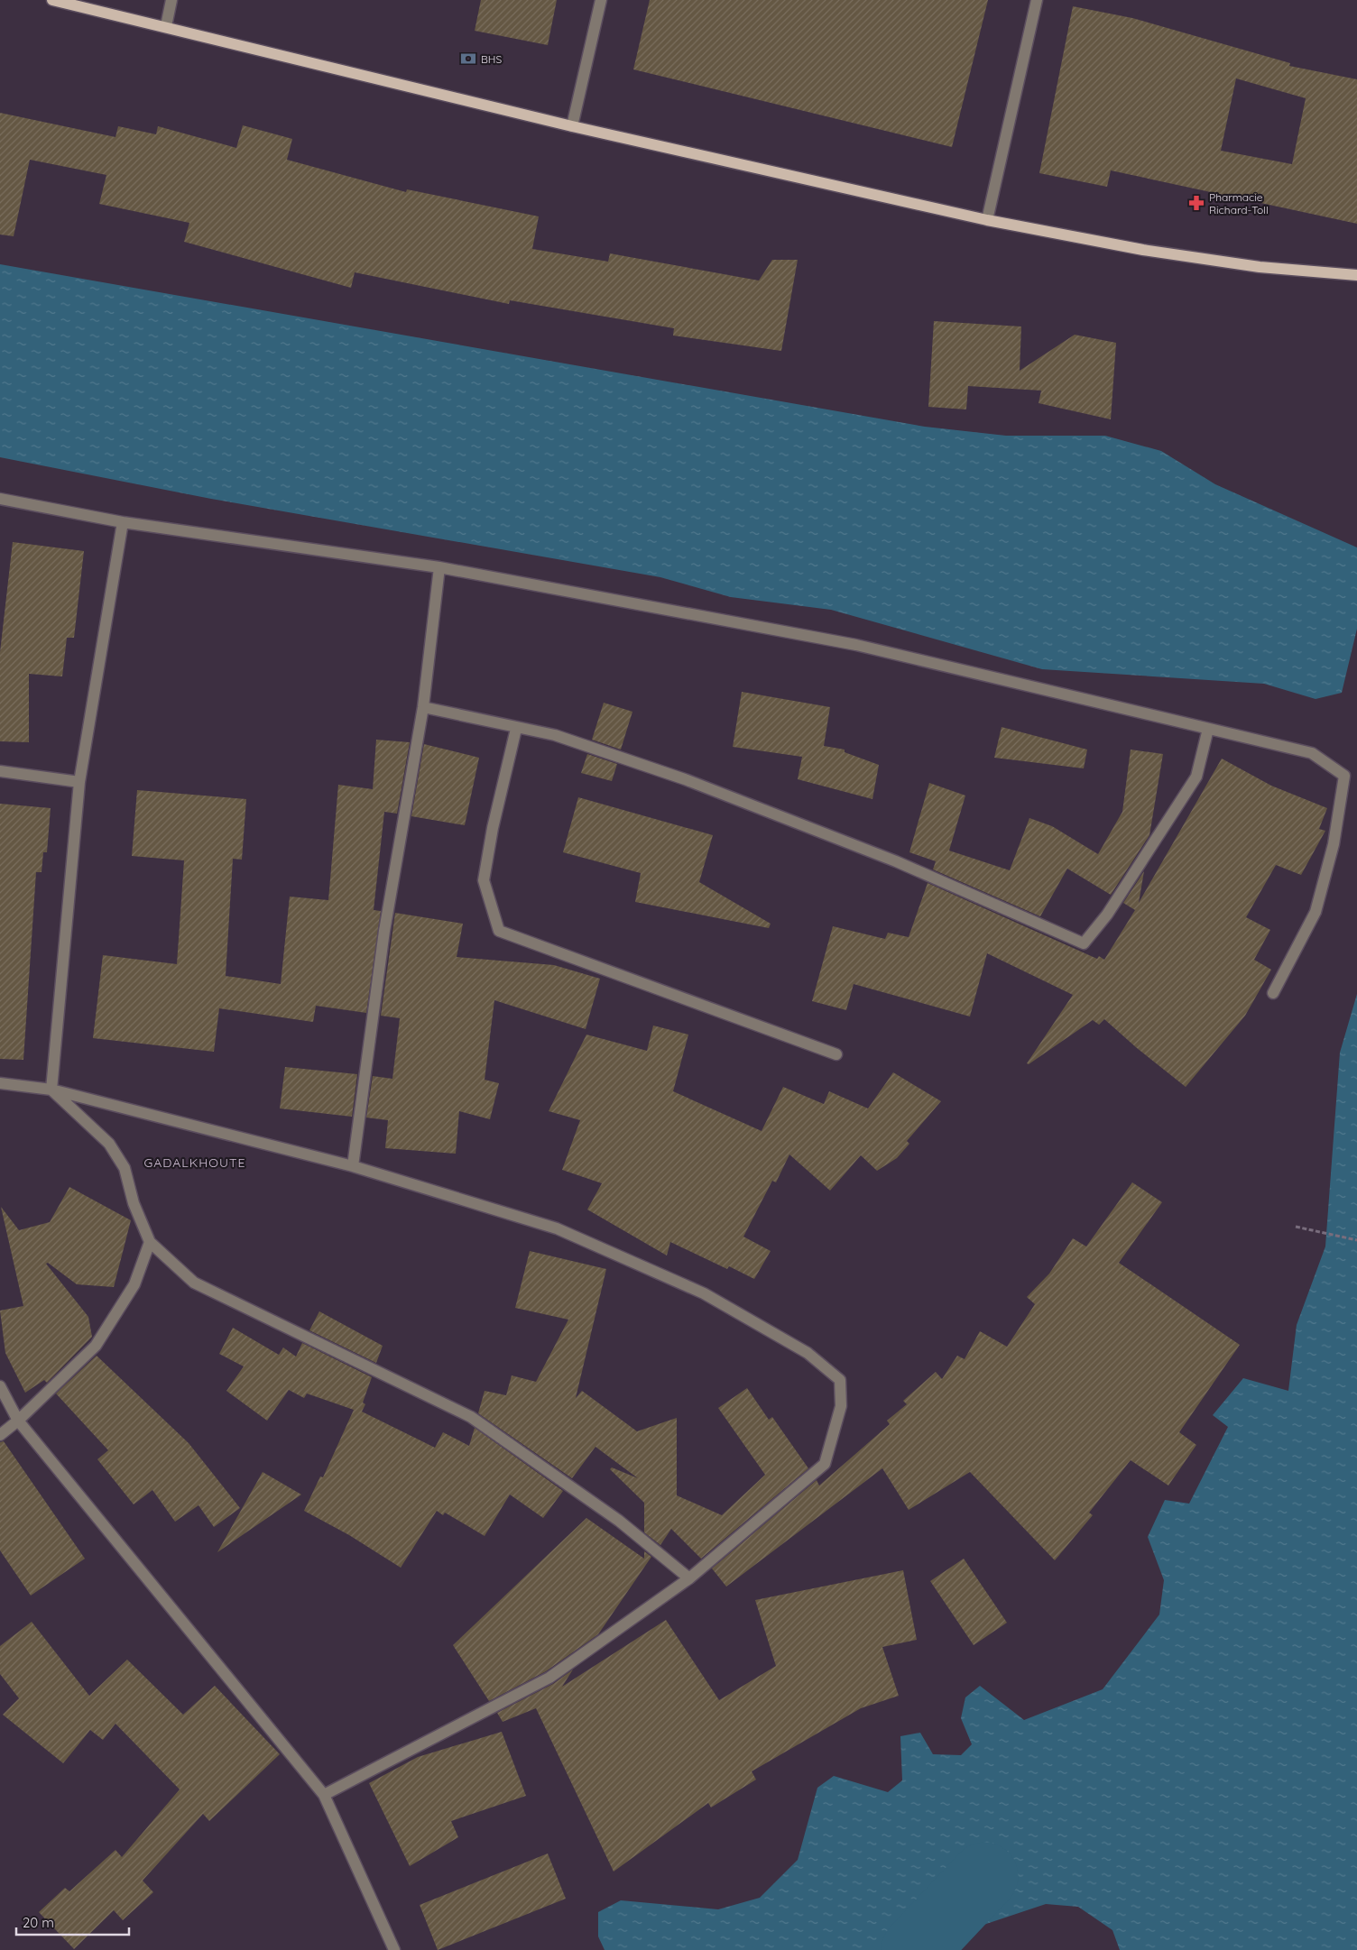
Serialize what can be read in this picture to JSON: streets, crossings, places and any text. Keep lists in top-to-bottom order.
{
  "districts": ["GADALKHOUTE"],
  "places": {
    "bank": ["BHS"],
    "pharmacy": ["Pharmacie Richard-Toll"]
  },
  "scale_bar": "20 m"
}
